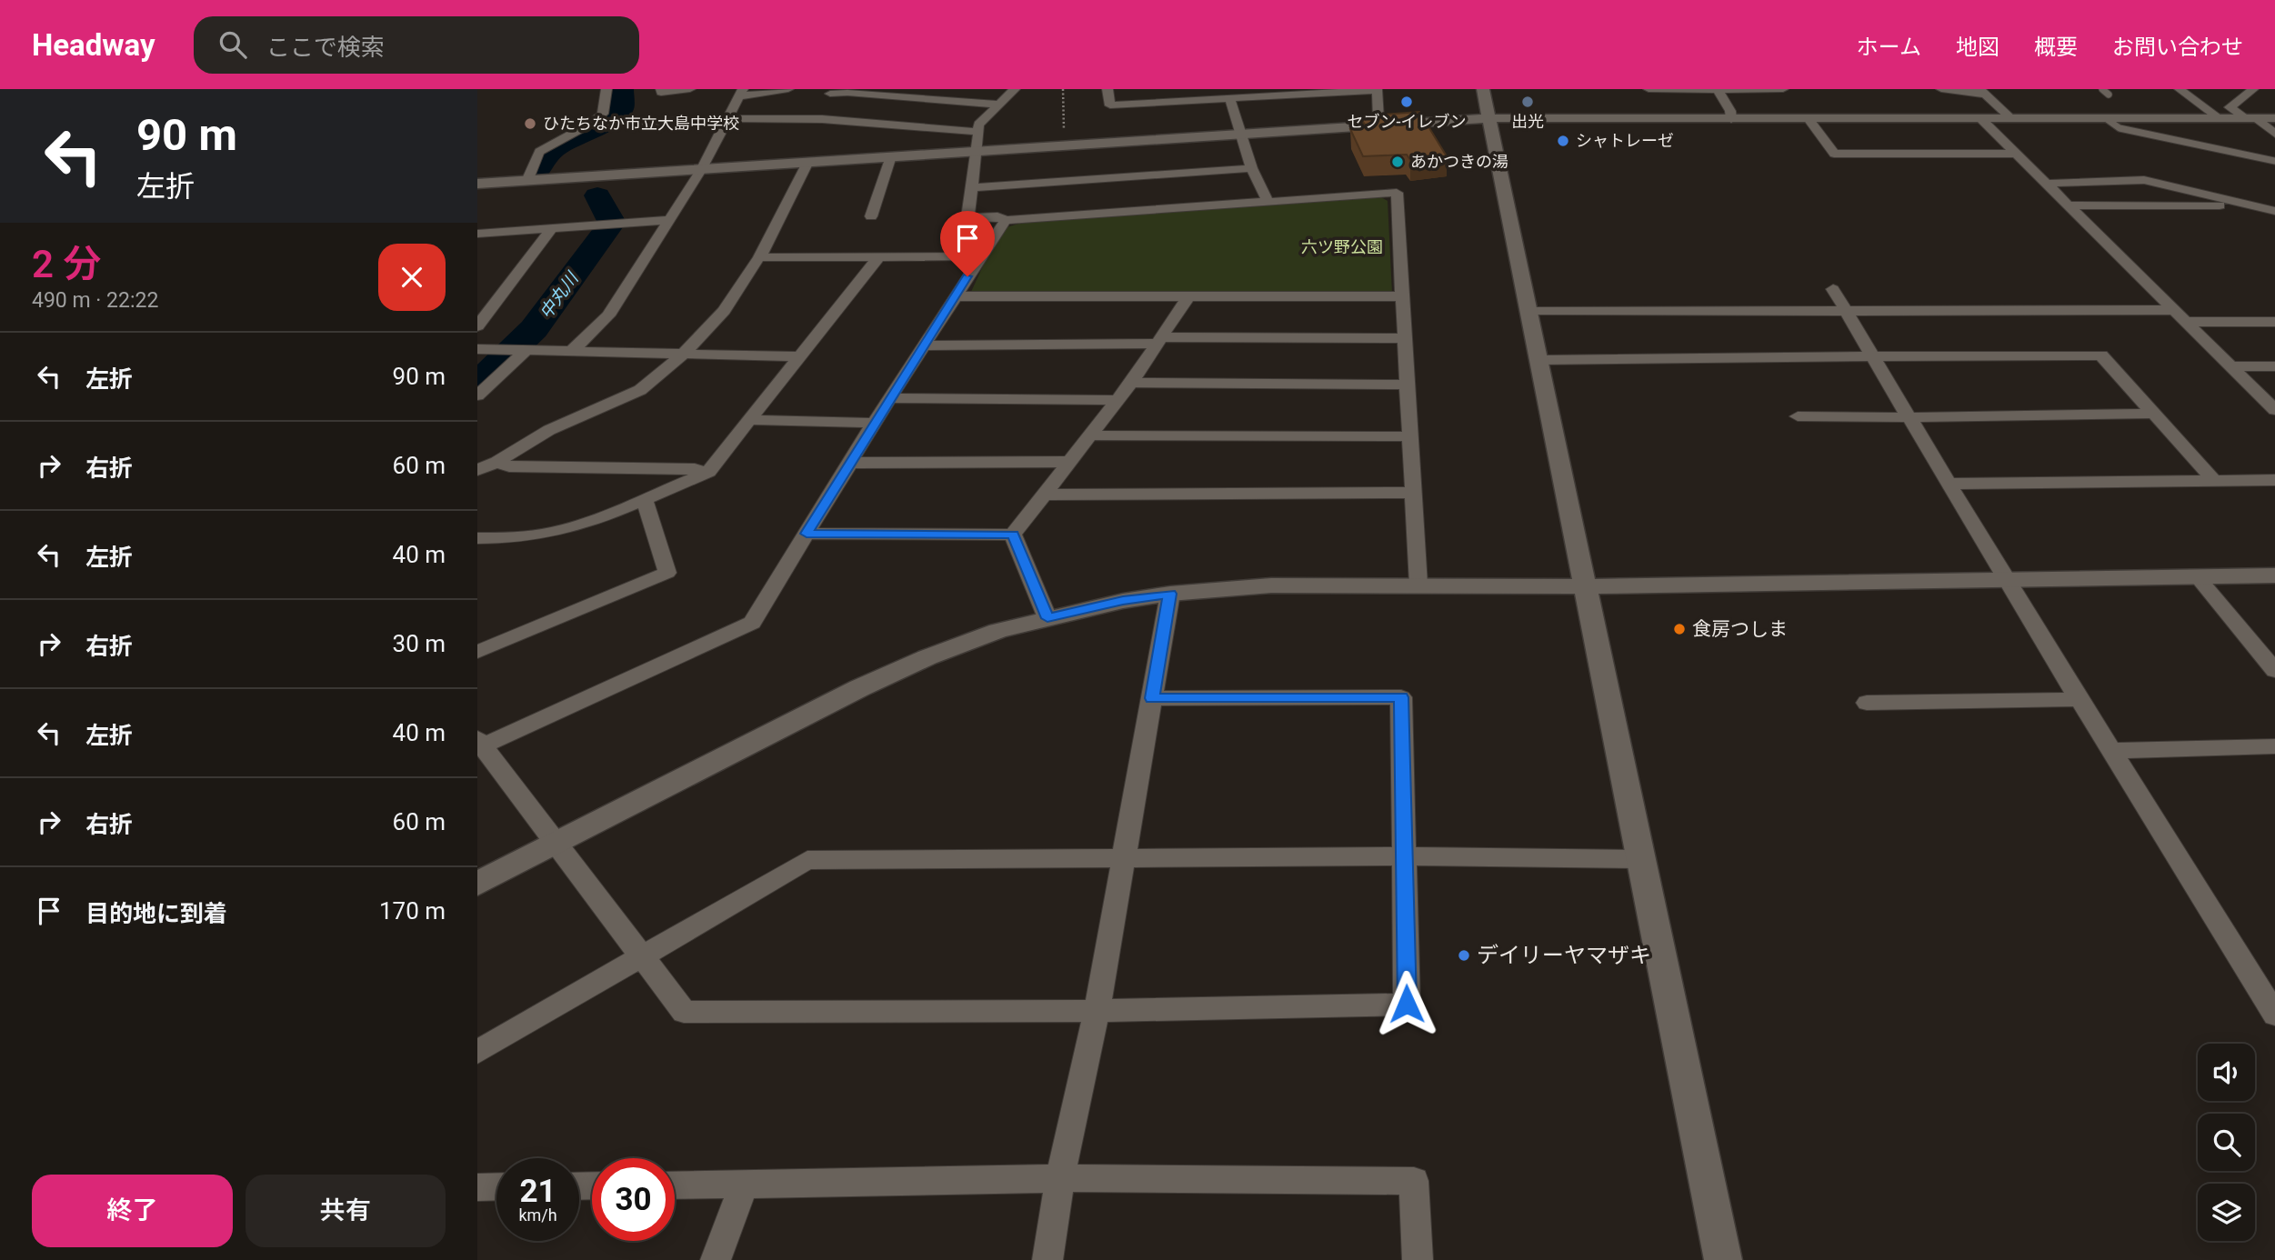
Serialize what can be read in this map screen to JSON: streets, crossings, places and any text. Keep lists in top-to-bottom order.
{
  "water": ["中丸川"],
  "parks": ["六ツ野公園"],
  "places": [
    "セブン-イレブン",
    "出光",
    "ひたちなか市立大島中学校",
    "シャトレーゼ",
    "あかつきの湯",
    "食房つしま",
    "デイリーヤマザキ"
  ],
  "page": {
    "header": "Headway",
    "search": "ここで検索",
    "nav": [
      "ホーム",
      "地図",
      "概要",
      "お問い合わせ"
    ],
    "turn": ["90 m", "左折"],
    "heading": ["2 分", "490 m · 22:22"],
    "list": [
      {
        "name": "左折",
        "value": "90 m"
      },
      {
        "name": "右折",
        "value": "60 m"
      },
      {
        "name": "左折",
        "value": "40 m"
      },
      {
        "name": "右折",
        "value": "30 m"
      },
      {
        "name": "左折",
        "value": "40 m"
      },
      {
        "name": "右折",
        "value": "60 m"
      },
      {
        "name": "目的地に到着",
        "value": "170 m"
      }
    ],
    "speed": "21 km/h",
    "limit": "30",
    "buttons": ["終了", "共有"]
  }
}
